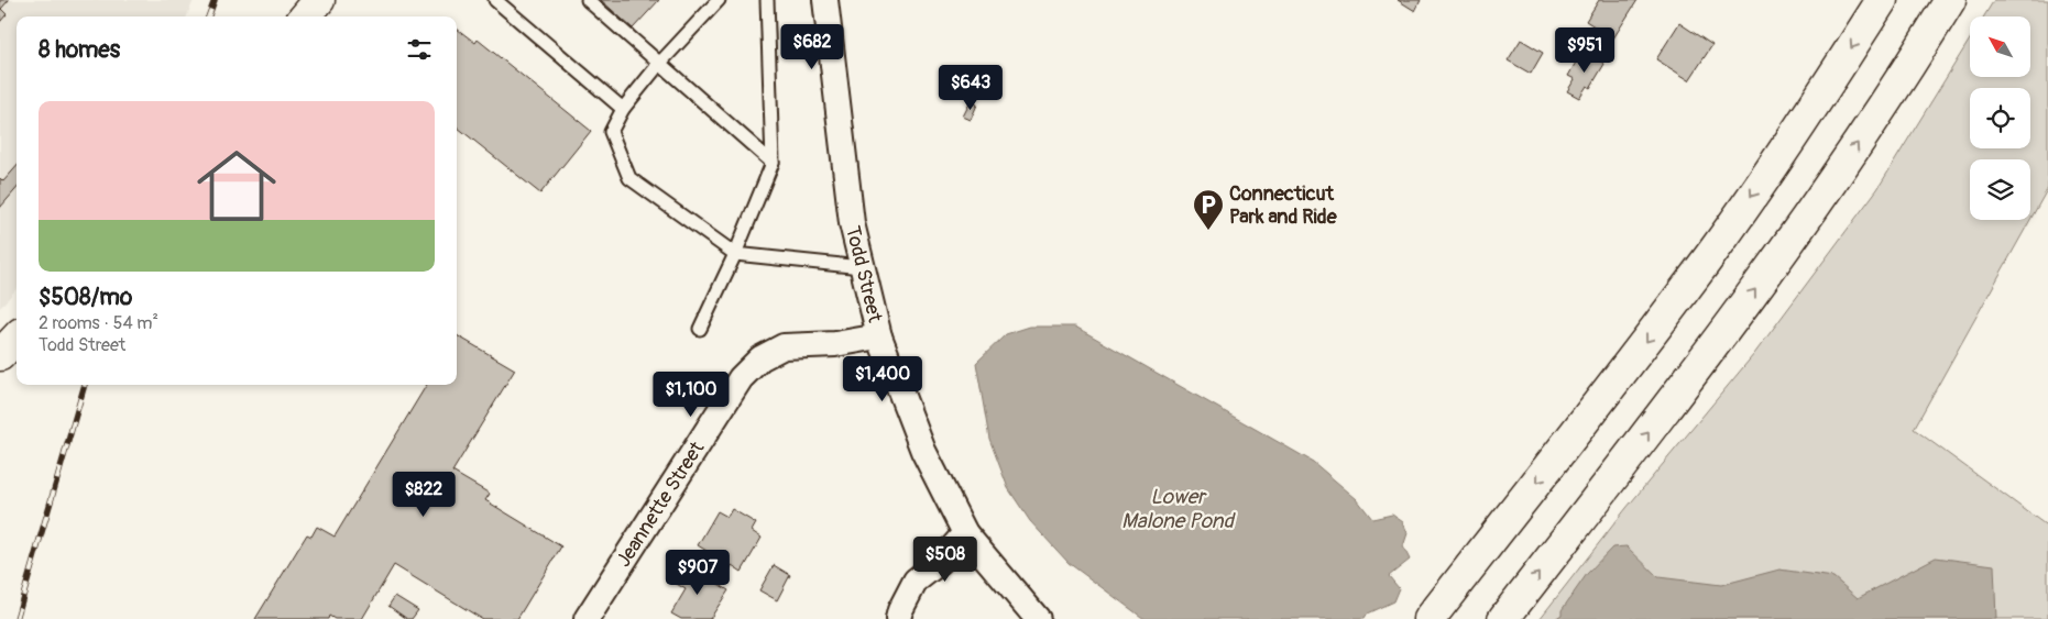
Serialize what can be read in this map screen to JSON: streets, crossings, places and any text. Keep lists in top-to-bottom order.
{
  "streets": {
    "street": ["Todd Street", "Jeannette Street"]
  },
  "crossings": [
    ["Todd Street", "Jeannette Street"]
  ],
  "water": ["Lower Malone Pond"],
  "places": {
    "parking": ["Connecticut Park and Ride"]
  },
  "north": "top left",
  "page": {
    "heading": "8 homes",
    "price": [
      "$682",
      "$951",
      "$643",
      "$1,400",
      "$1,100",
      "$822",
      "$508",
      "$907"
    ],
    "list": [
      {
        "name": "$508/mo",
        "note": "2 rooms · 54 m² · Todd Street"
      }
    ]
  }
}
